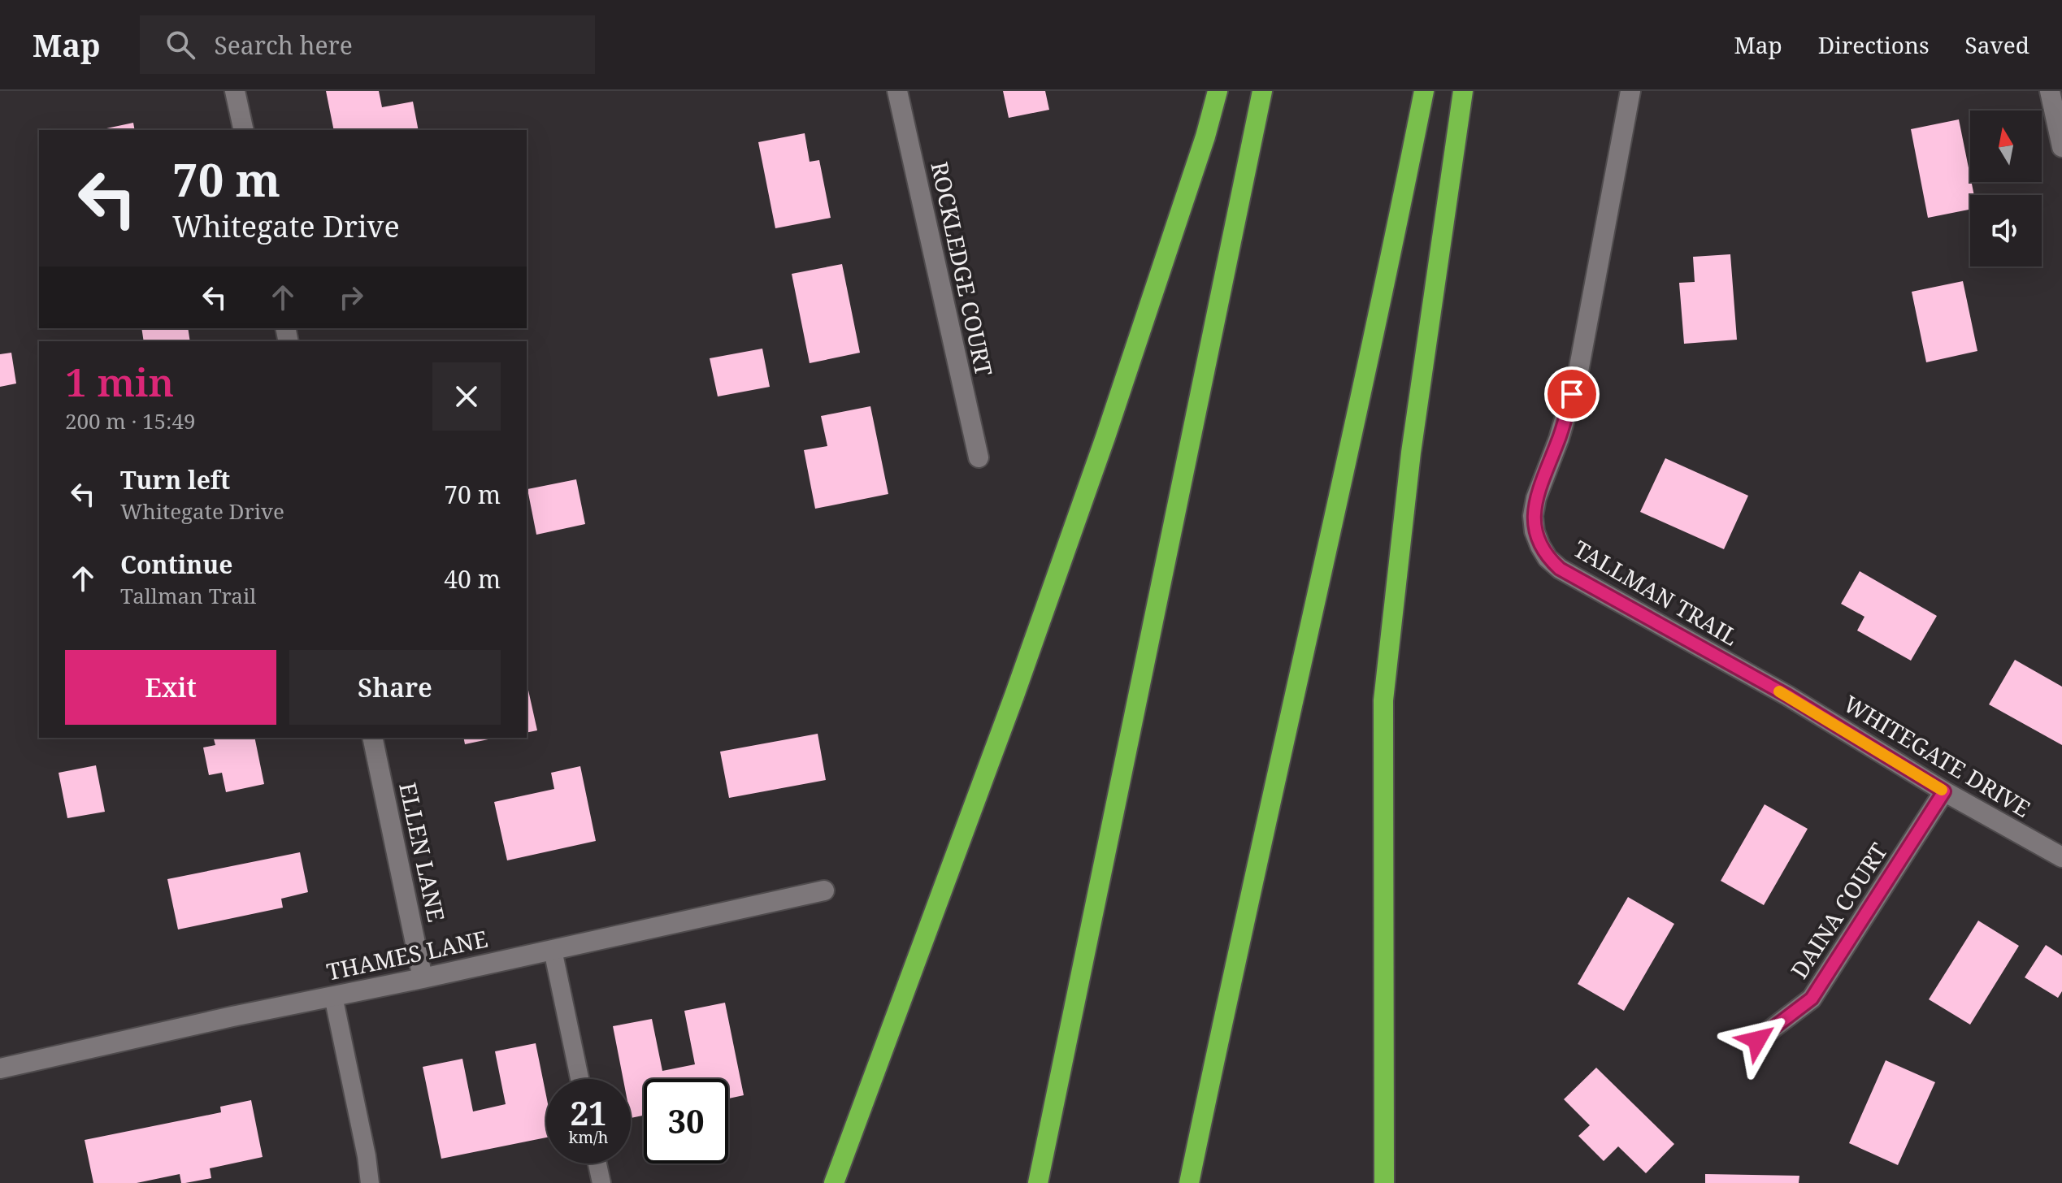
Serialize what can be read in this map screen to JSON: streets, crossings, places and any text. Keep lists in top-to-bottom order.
{
  "streets": {
    "street": [
      "ROCKLEDGE COURT",
      "TALLMAN TRAIL",
      "WHITEGATE DRIVE",
      "ELLEN LANE",
      "DAINA COURT",
      "THAMES LANE"
    ]
  },
  "crossings": [
    ["TALLMAN TRAIL", "WHITEGATE DRIVE"],
    ["WHITEGATE DRIVE", "DAINA COURT"],
    ["ELLEN LANE", "THAMES LANE"]
  ],
  "north": "top",
  "page": {
    "header": "Map",
    "search": "Search here",
    "nav": ["Map", "Directions", "Saved"],
    "turn": ["70 m", "Whitegate Drive"],
    "heading": ["1 min", "200 m · 15:49"],
    "list": [
      {
        "name": "Turn left",
        "note": "Whitegate Drive",
        "value": "70 m"
      },
      {
        "name": "Continue",
        "note": "Tallman Trail",
        "value": "40 m"
      }
    ],
    "buttons": ["Exit", "Share"],
    "speed": "21 km/h",
    "limit": "30"
  }
}
